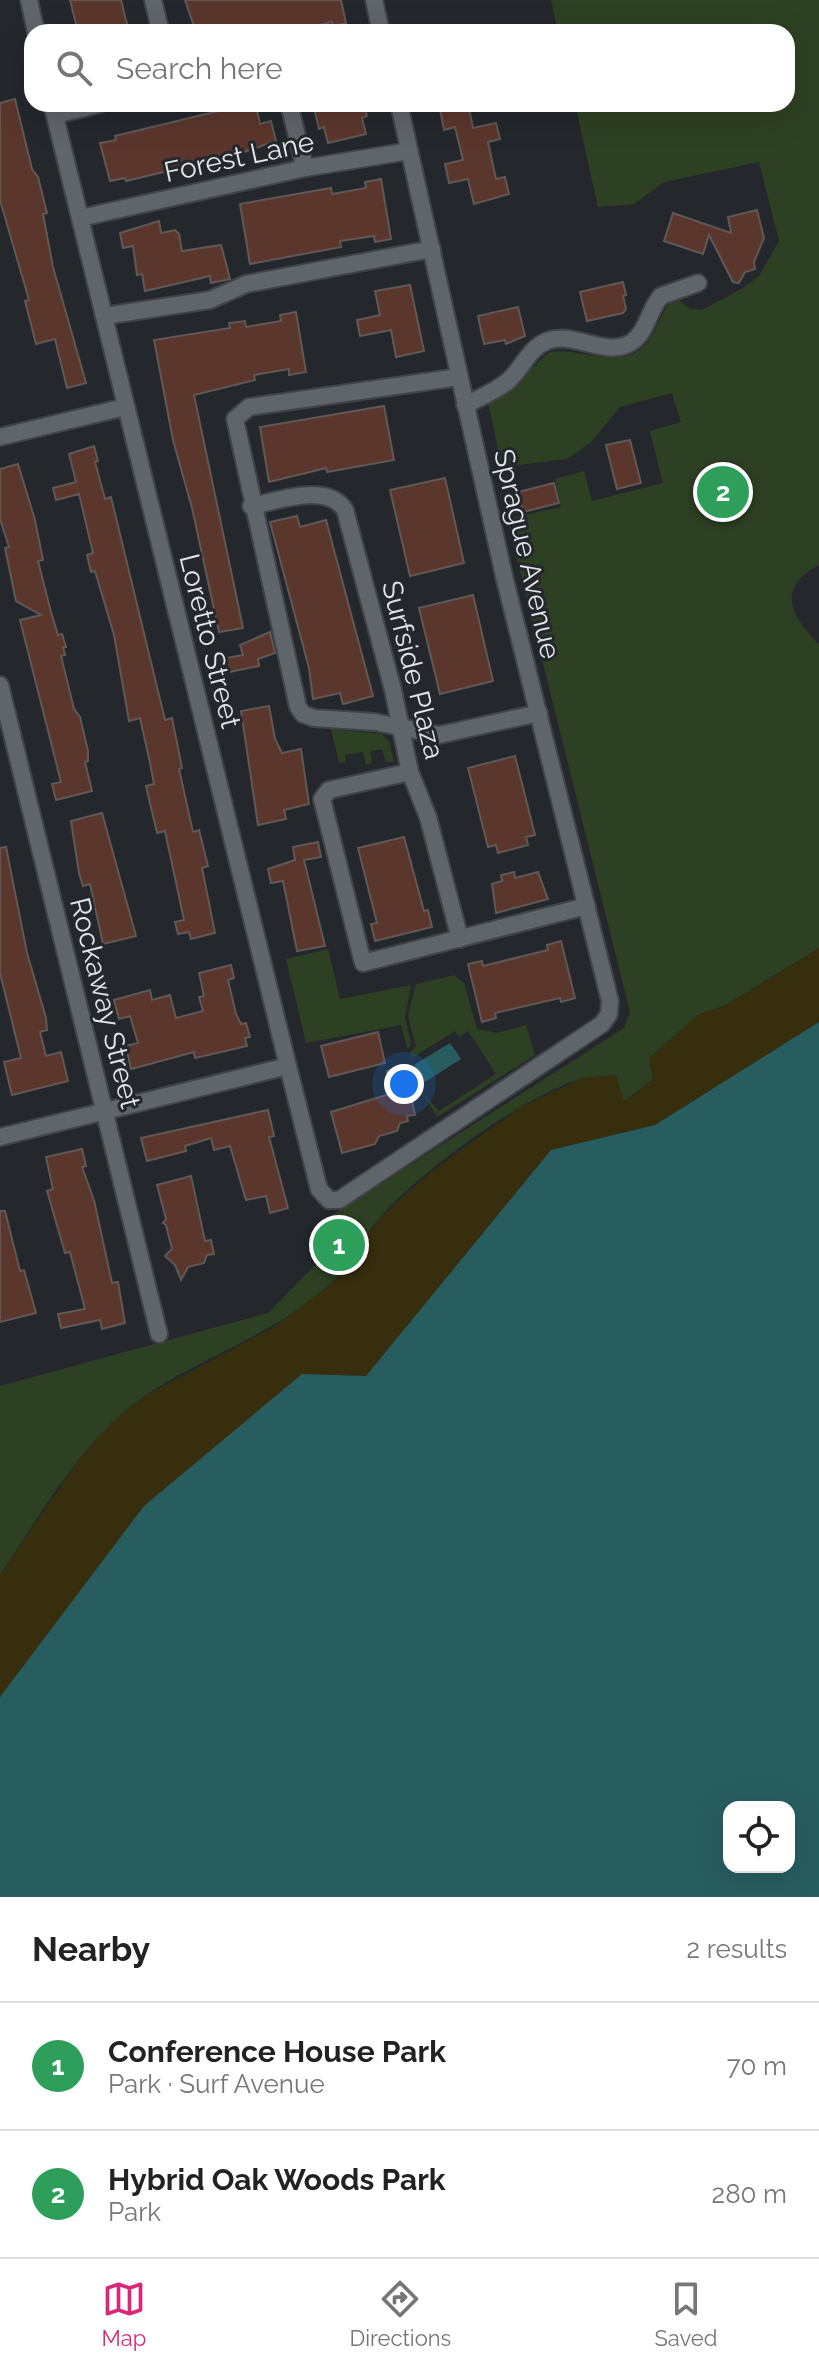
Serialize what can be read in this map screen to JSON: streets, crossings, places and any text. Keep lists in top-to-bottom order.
{
  "streets": {
    "street": [
      "Forest Lane",
      "Sprague Avenue",
      "Loretto Street",
      "Surfside Plaza",
      "Rockaway Street"
    ]
  },
  "crossings": [
    ["Forest Lane", "Sprague Avenue"],
    ["Forest Lane", "Loretto Street"],
    ["Sprague Avenue", "Loretto Street"]
  ],
  "page": {
    "search": "Search here",
    "pins": ["2", "1"],
    "heading": ["Nearby", "2 results"],
    "list": [
      {
        "mark": "1",
        "name": "Conference House Park",
        "note": "Park · Surf Avenue",
        "value": "70 m"
      },
      {
        "mark": "2",
        "name": "Hybrid Oak Woods Park",
        "note": "Park",
        "value": "280 m"
      }
    ],
    "nav": ["Map", "Directions", "Saved"]
  }
}
